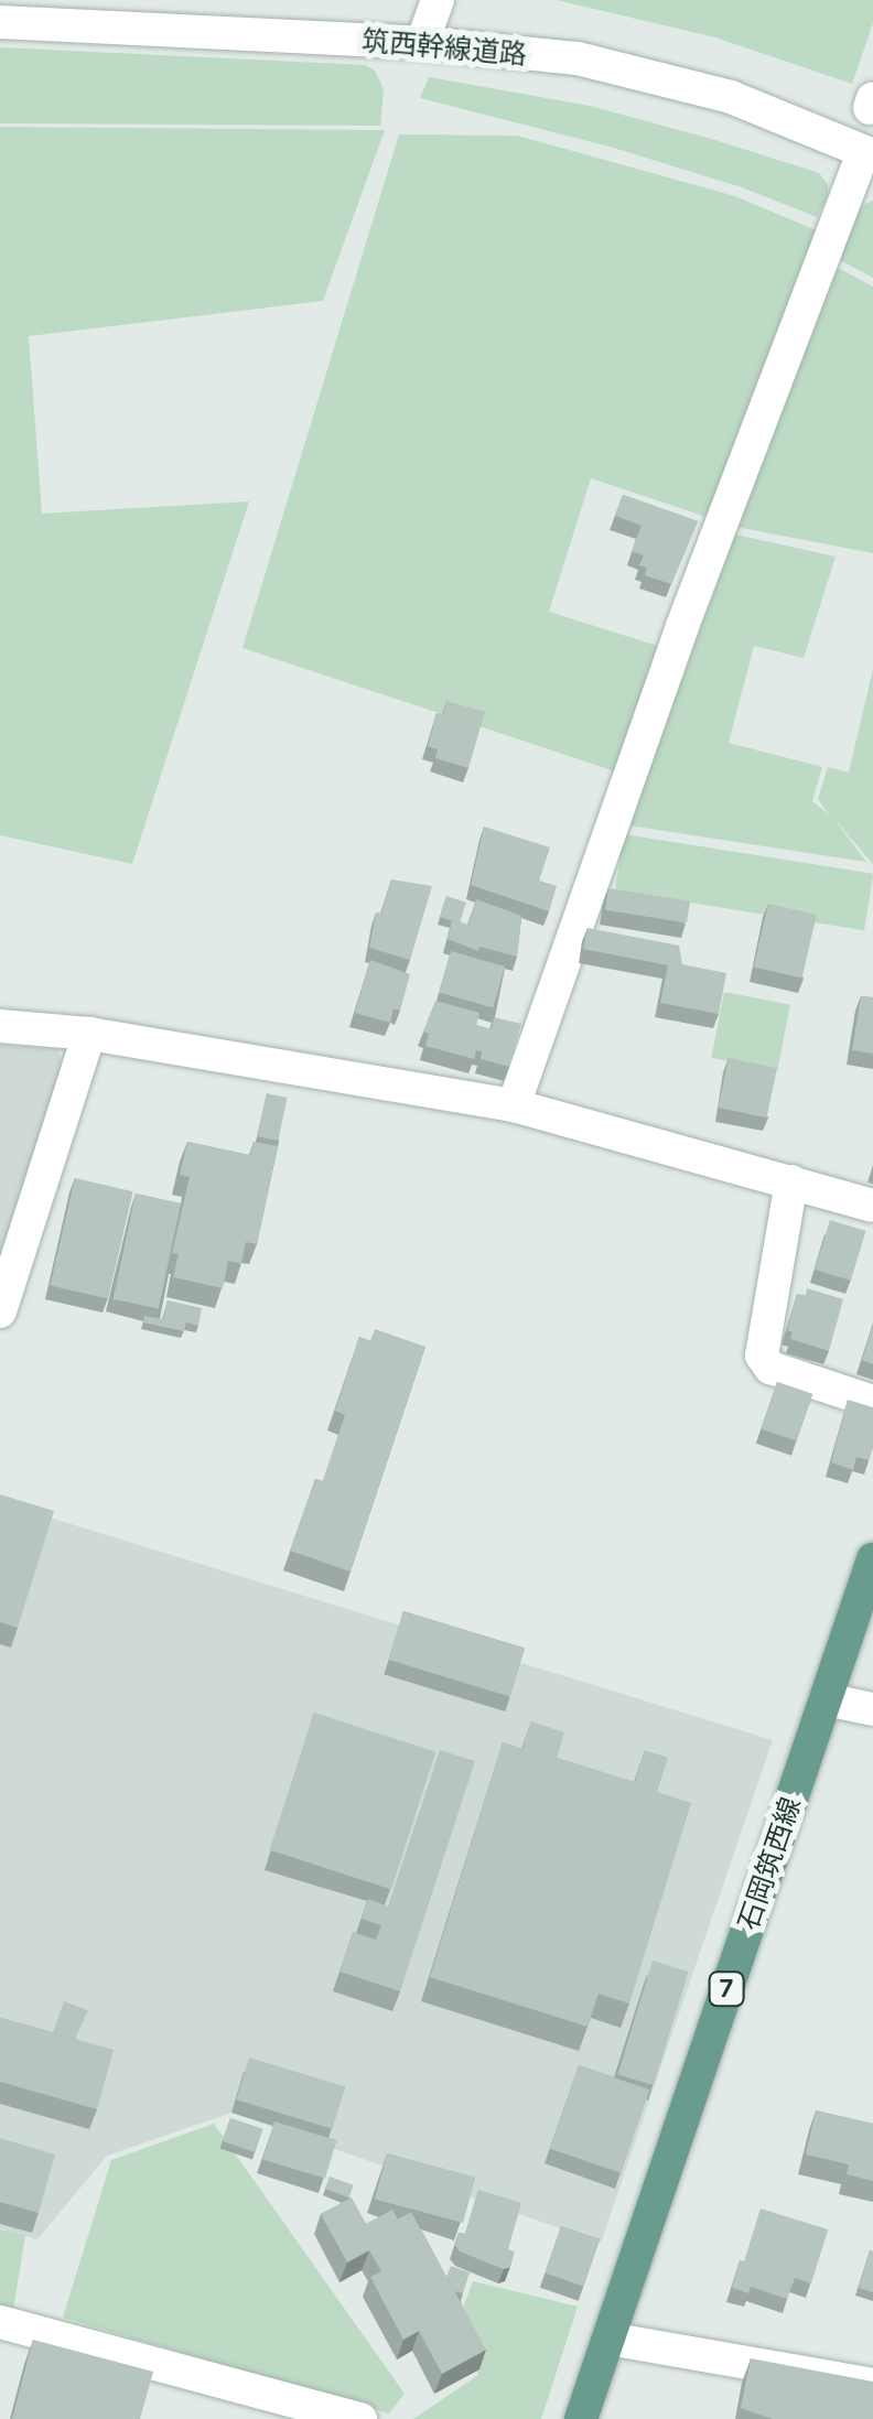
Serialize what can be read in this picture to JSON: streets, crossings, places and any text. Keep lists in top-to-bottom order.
{
  "streets": {
    "main road": ["石岡筑西線", "7"],
    "street": ["筑西幹線道路"]
  }
}
